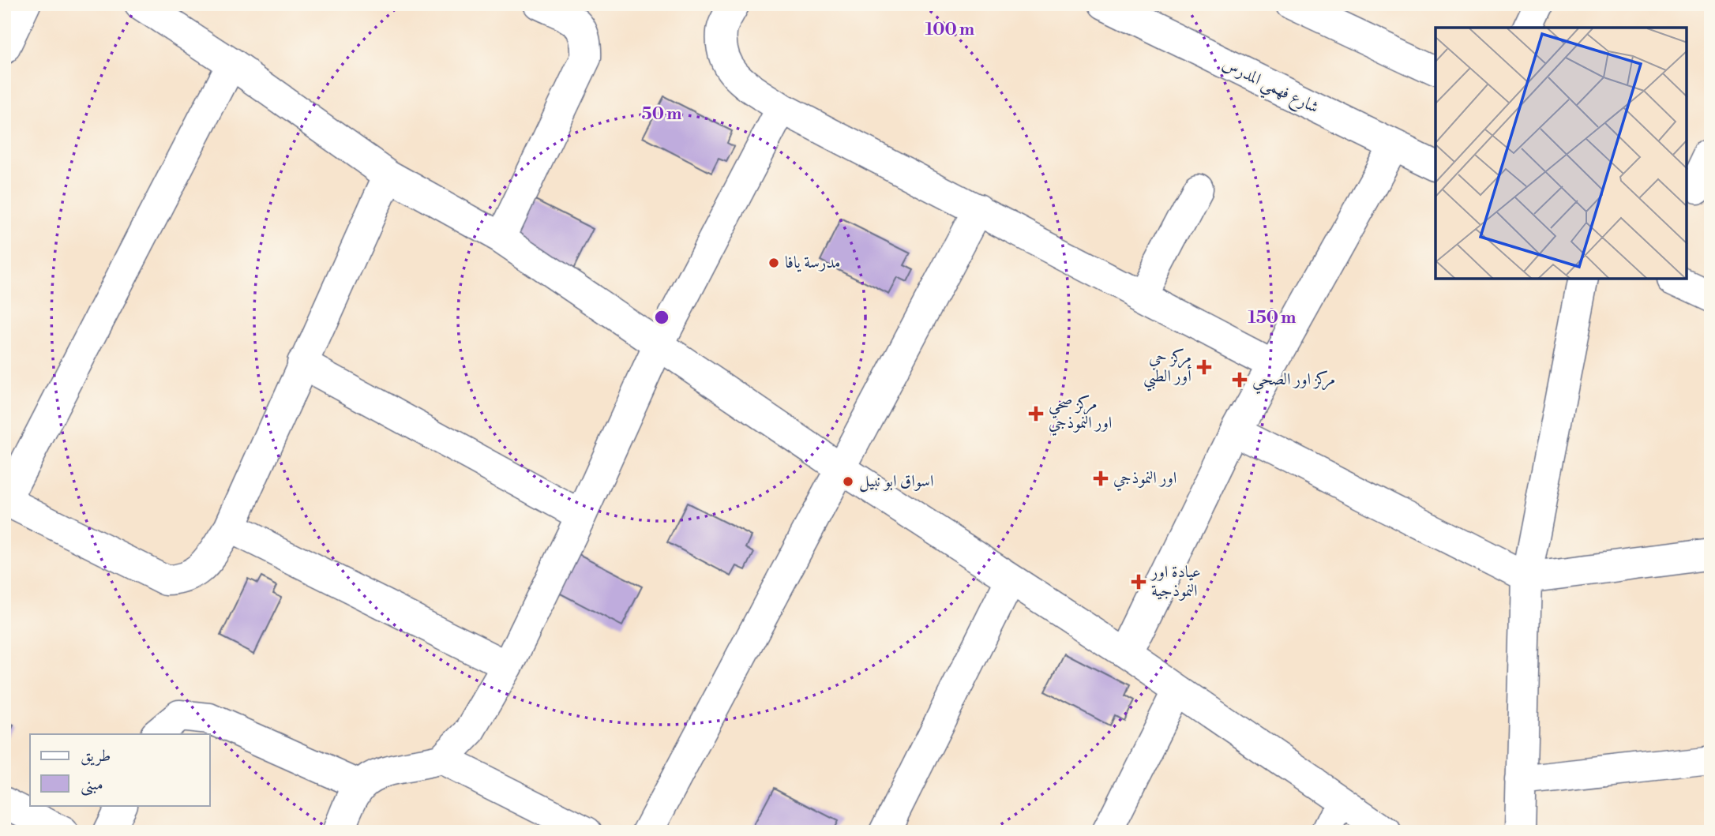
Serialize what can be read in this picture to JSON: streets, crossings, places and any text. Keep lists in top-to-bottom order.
{
  "streets": {
    "street": ["شارع فهمي المدرس"]
  },
  "places": {
    "other": ["مدرسة يافا", "اسواق ابو نبيل"],
    "health": [
      "مركز حي أور الطبي",
      "مركز اور الصحي",
      "مركز صحي اور النموذجي",
      "اور النموذجي",
      "عيادة اور النموذجية"
    ]
  },
  "legend": ["طريق", "مبنى"],
  "rings": ["100 m", "50 m", "150 m"]
}
